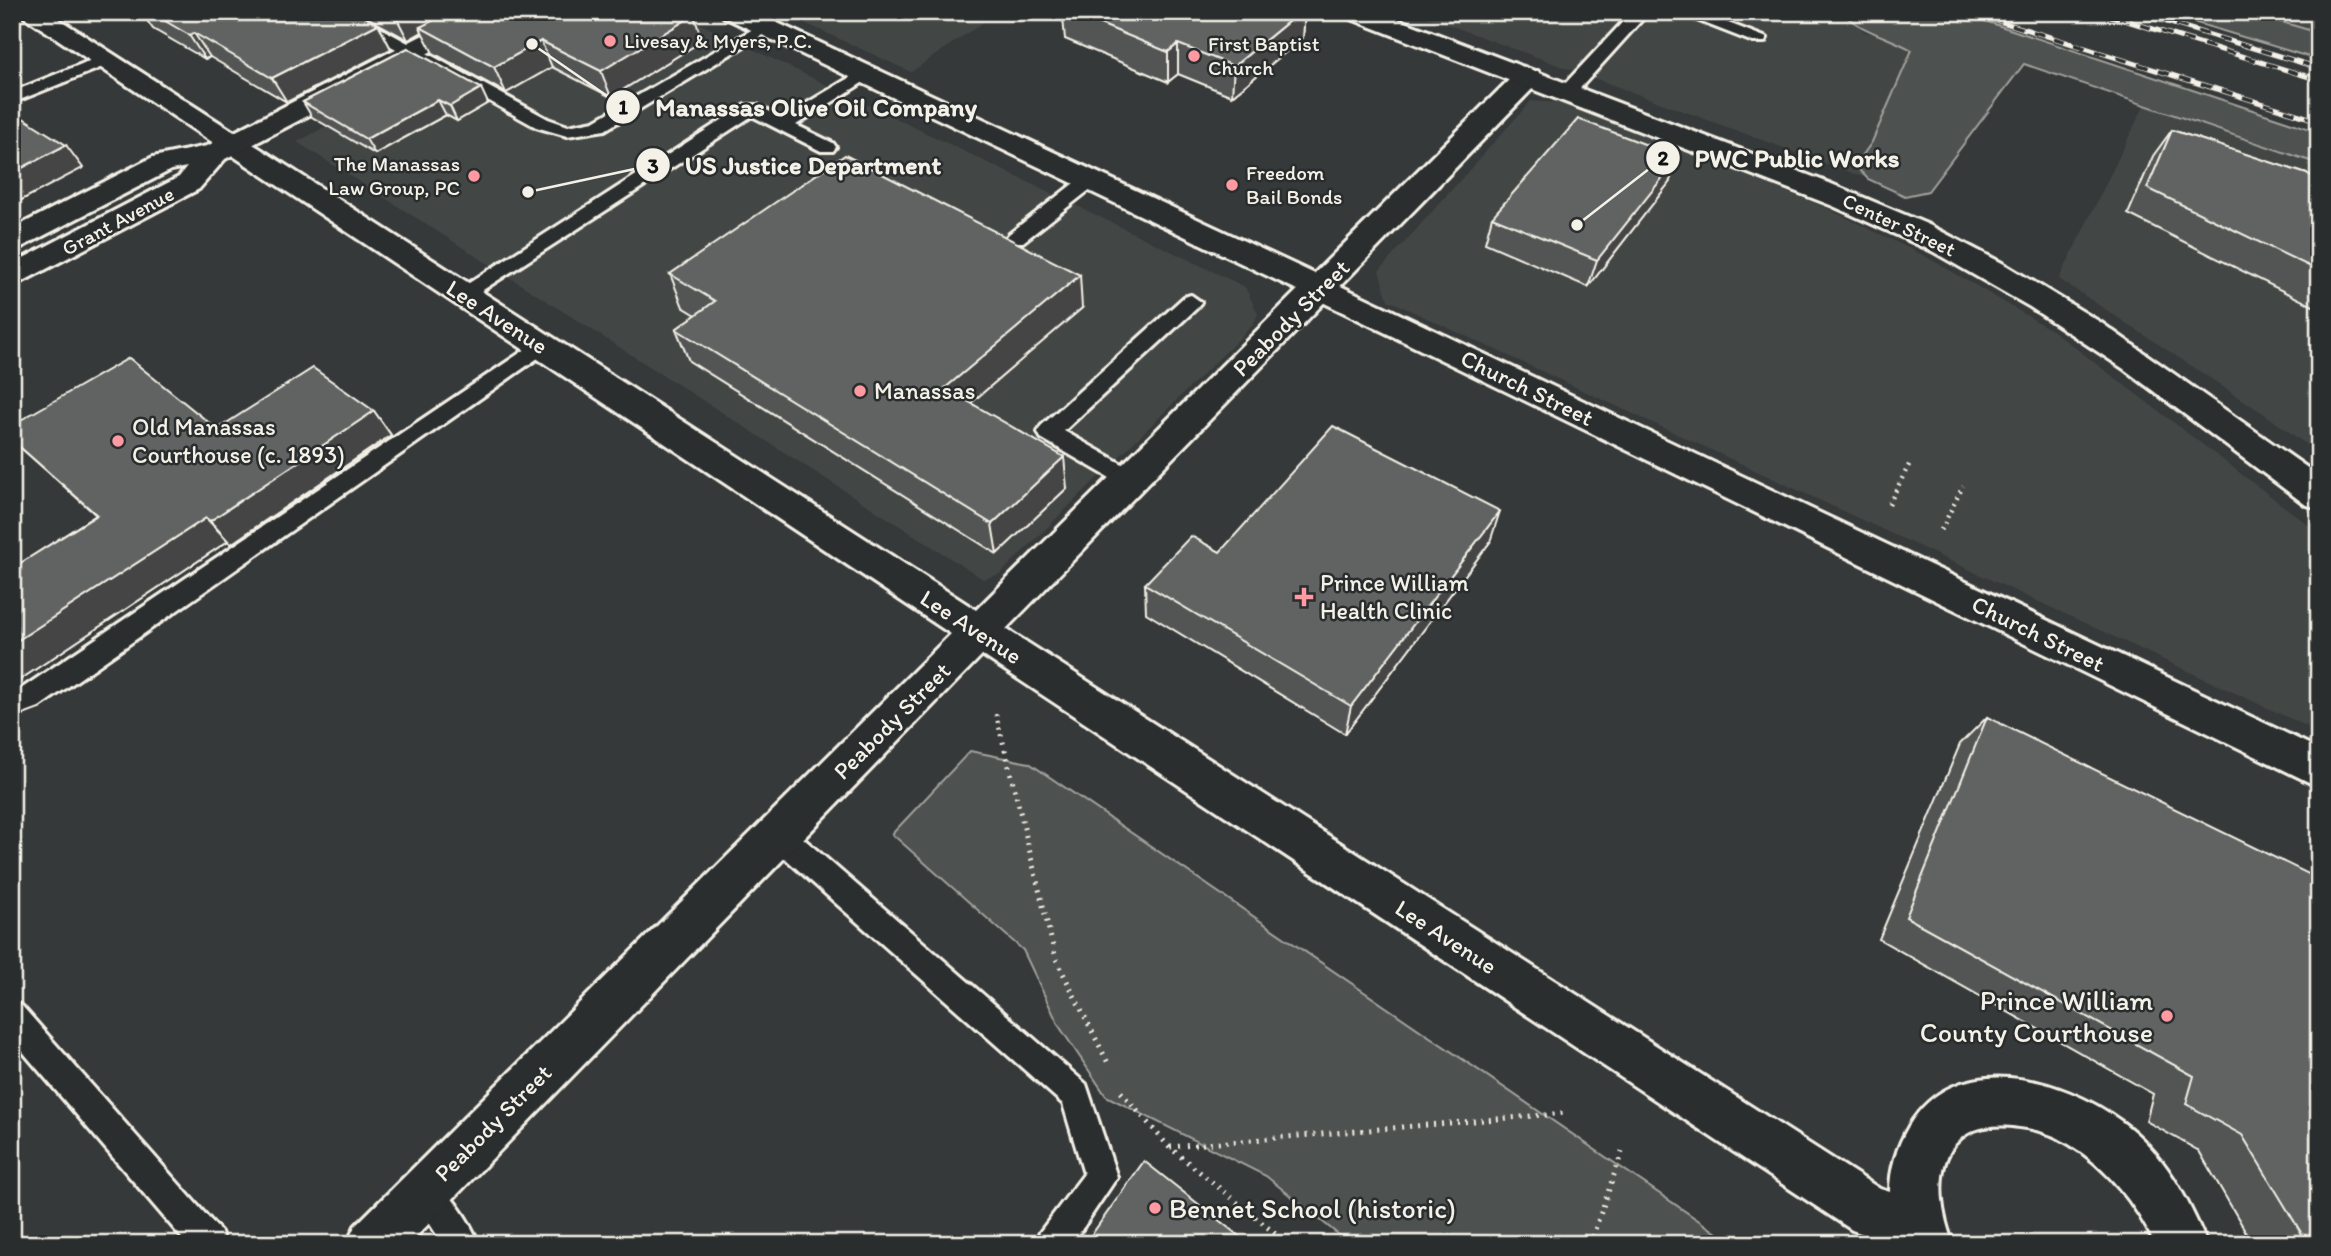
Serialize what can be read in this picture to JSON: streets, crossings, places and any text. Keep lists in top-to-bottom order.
{
  "streets": {
    "main road": [
      "Grant Avenue",
      "Center Street",
      "Lee Avenue",
      "Peabody Street",
      "Church Street"
    ]
  },
  "crossings": [
    ["Grant Avenue", "Lee Avenue"],
    ["Center Street", "Peabody Street"],
    ["Lee Avenue", "Peabody Street"],
    ["Peabody Street", "Church Street"]
  ],
  "places": {
    "other": [
      "Livesay & Myers, P.C.",
      "Manassas Olive Oil Company",
      "First Baptist Church",
      "The Manassas Law Group, PC",
      "Freedom Bail Bonds",
      "US Justice Department",
      "PWC Public Works",
      "Manassas",
      "Old Manassas Courthouse (c. 1893)",
      "Prince William County Courthouse",
      "Bennet School (historic)"
    ],
    "health": ["Prince William Health Clinic"]
  }
}
